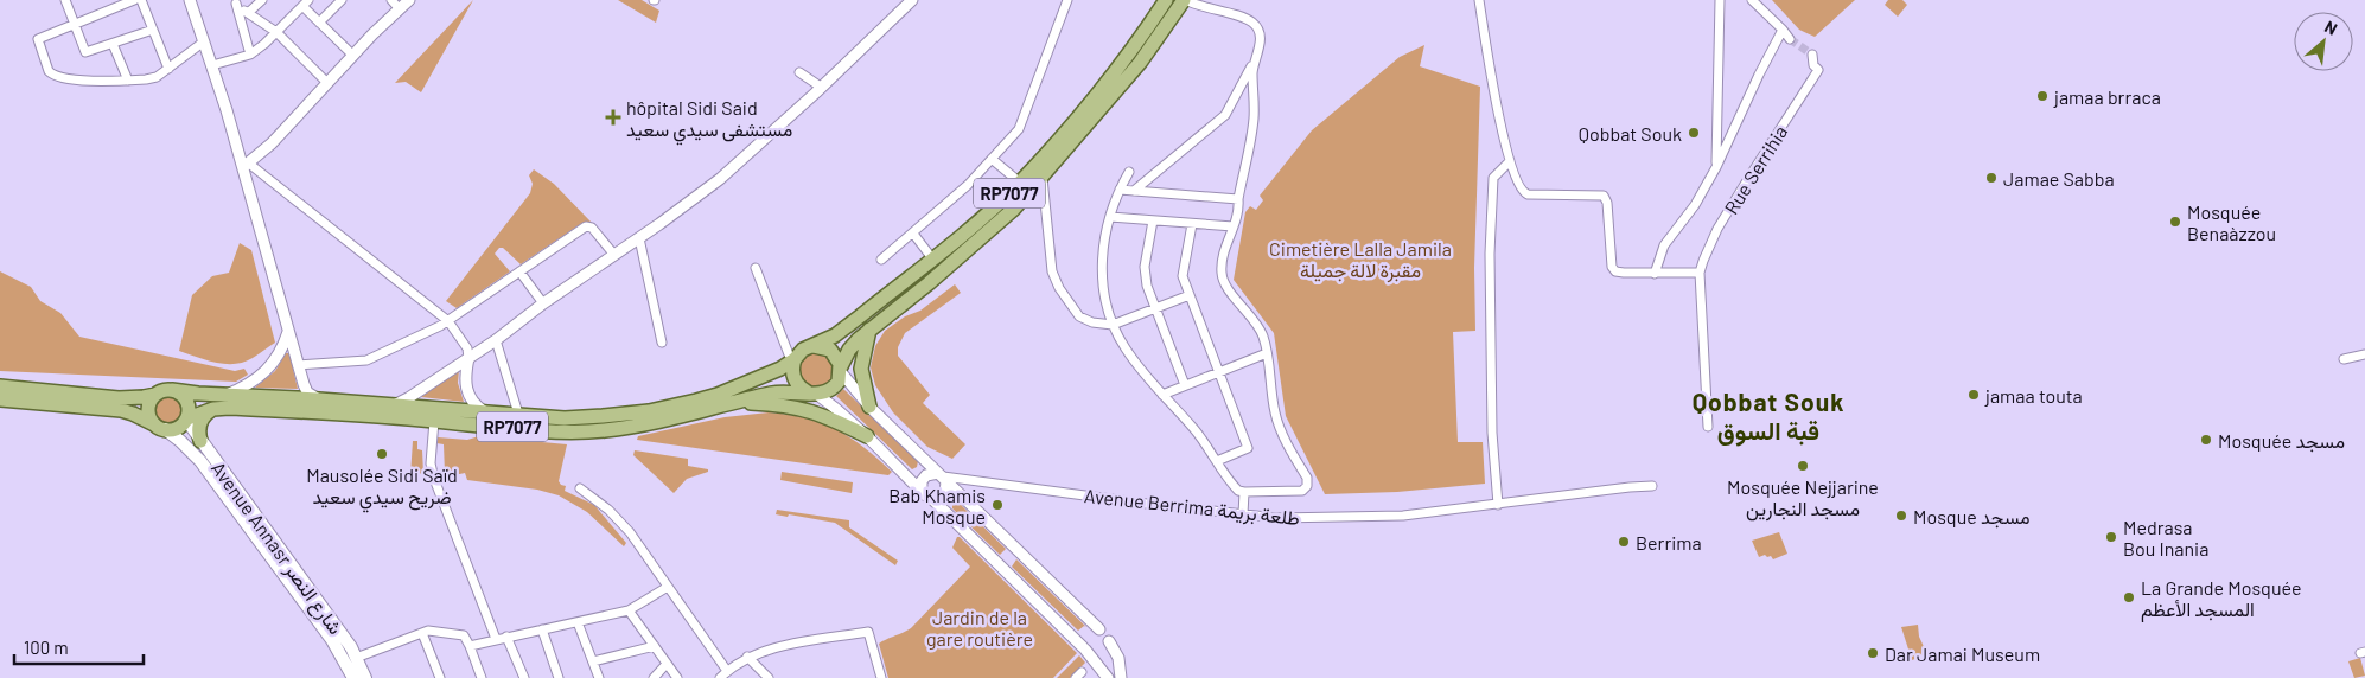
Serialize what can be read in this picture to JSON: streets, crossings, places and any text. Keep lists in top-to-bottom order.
{
  "streets": {
    "main road": ["RP7077", "Avenue Annasr شارع النصر"],
    "street": ["Rue Serrihia", "Avenue Berrima طلعة بريمة"]
  },
  "crossings": [
    ["RP7077", "Avenue Annasr شارع النصر"]
  ],
  "districts": ["Qobbat Souk قبة السوق"],
  "parks": ["Cimetière Lalla Jamila مقبرة لالة جميلة", "Jardin de la gare routière"],
  "places": {
    "other": [
      "jamaa brraca",
      "Qobbat Souk",
      "Jamae Sabba",
      "Mosquée Benaàzzou",
      "jamaa touta",
      "Mosquée مسجد",
      "Mausolée Sidi Saïd ضريح سيدي سعيد",
      "Mosquée Nejjarine مسجد النجارين",
      "Bab Khamis Mosque",
      "Mosque مسجد",
      "Medrasa Bou Inania",
      "Berrima",
      "La Grande Mosquée المسجد الأعظم",
      "Dar Jamai Museum"
    ],
    "health": ["hôpital Sidi Said مستشفى سيدي سعيد"]
  },
  "scale_bar": "100 m",
  "north": "top right"
}
